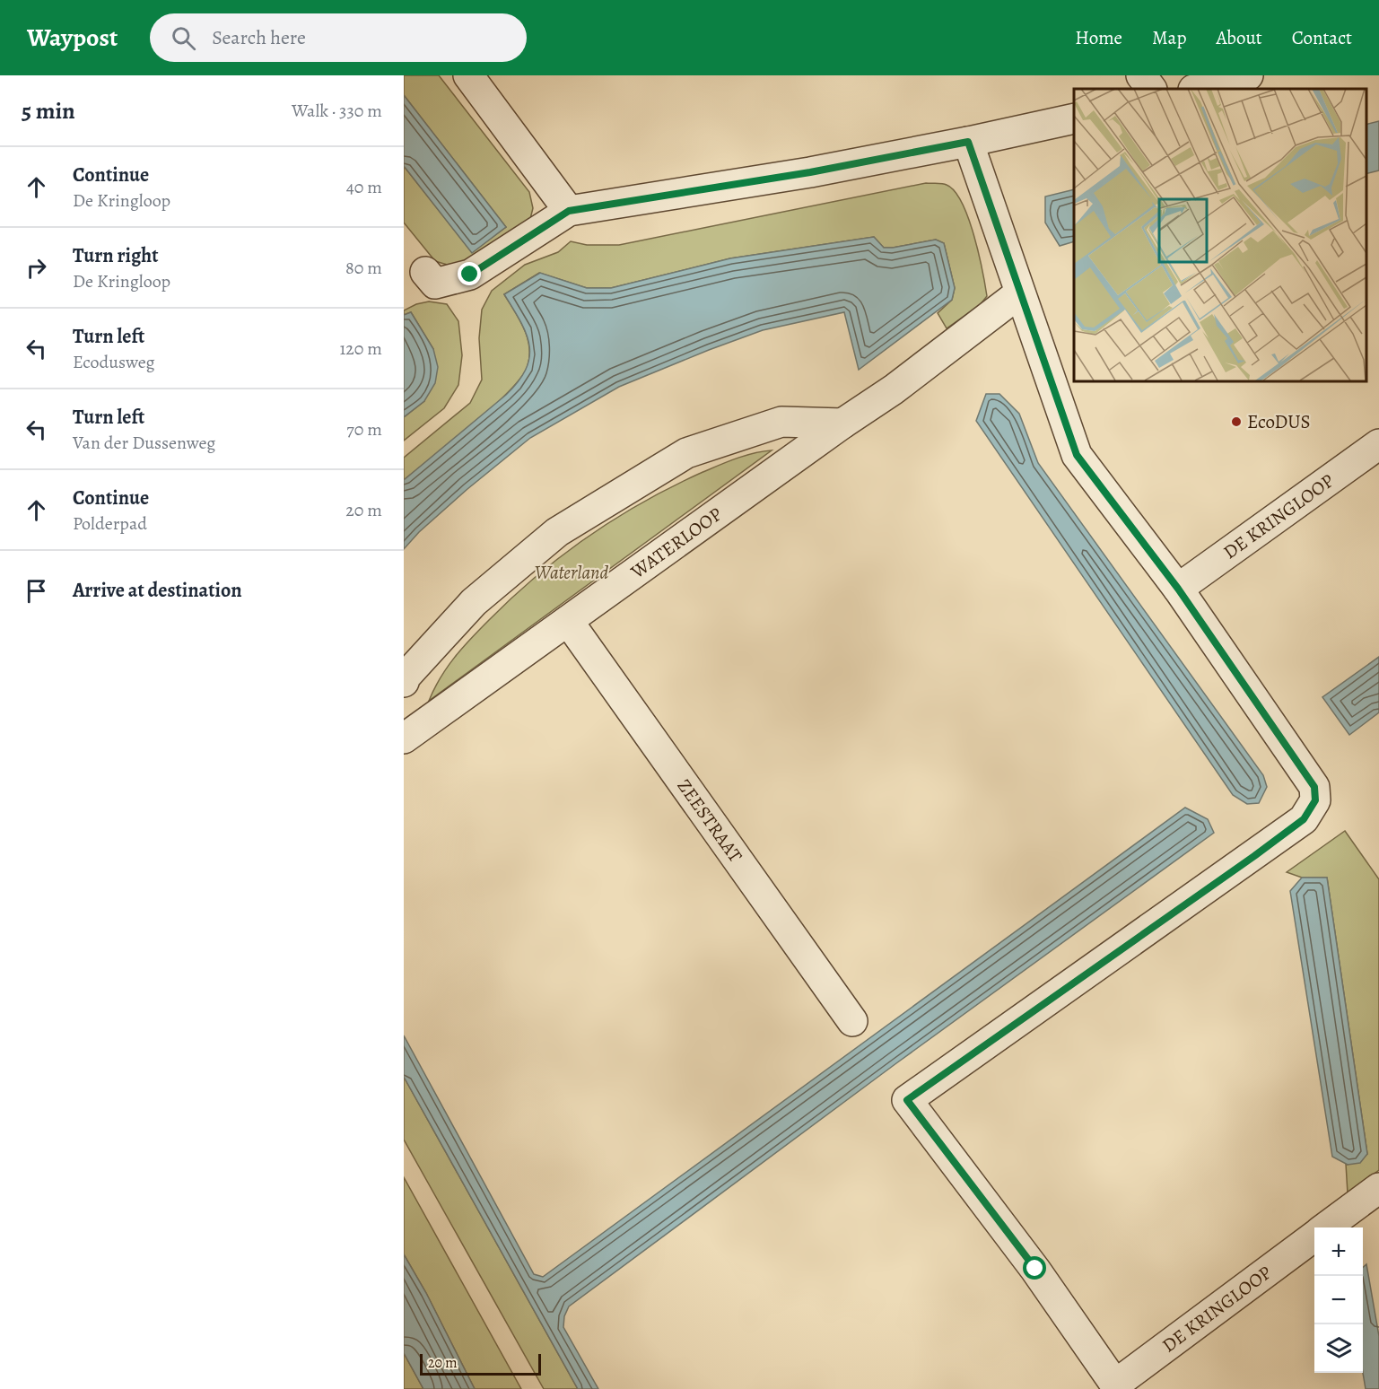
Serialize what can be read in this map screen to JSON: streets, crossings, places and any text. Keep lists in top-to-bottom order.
{
  "streets": {
    "street": ["DE KRINGLOOP", "WATERLOOP", "ZEESTRAAT"]
  },
  "crossings": [
    ["WATERLOOP", "ZEESTRAAT"]
  ],
  "parks": ["Waterland"],
  "places": ["EcoDUS"],
  "scale_bar": "20 m",
  "page": {
    "header": "Waypost",
    "search": "Search here",
    "nav": [
      "Home",
      "Map",
      "About",
      "Contact"
    ],
    "heading": ["5 min", "Walk · 330 m"],
    "list": [
      ["Continue", "De Kringloop", "40 m"],
      ["Turn right", "De Kringloop", "80 m"],
      ["Turn left", "Ecodusweg", "120 m"],
      ["Turn left", "Van der Dussenweg", "70 m"],
      ["Continue", "Polderpad", "20 m"],
      "Arrive at destination"
    ],
    "map_buttons": ["+", "−"],
    "scale": "20 m"
  }
}
